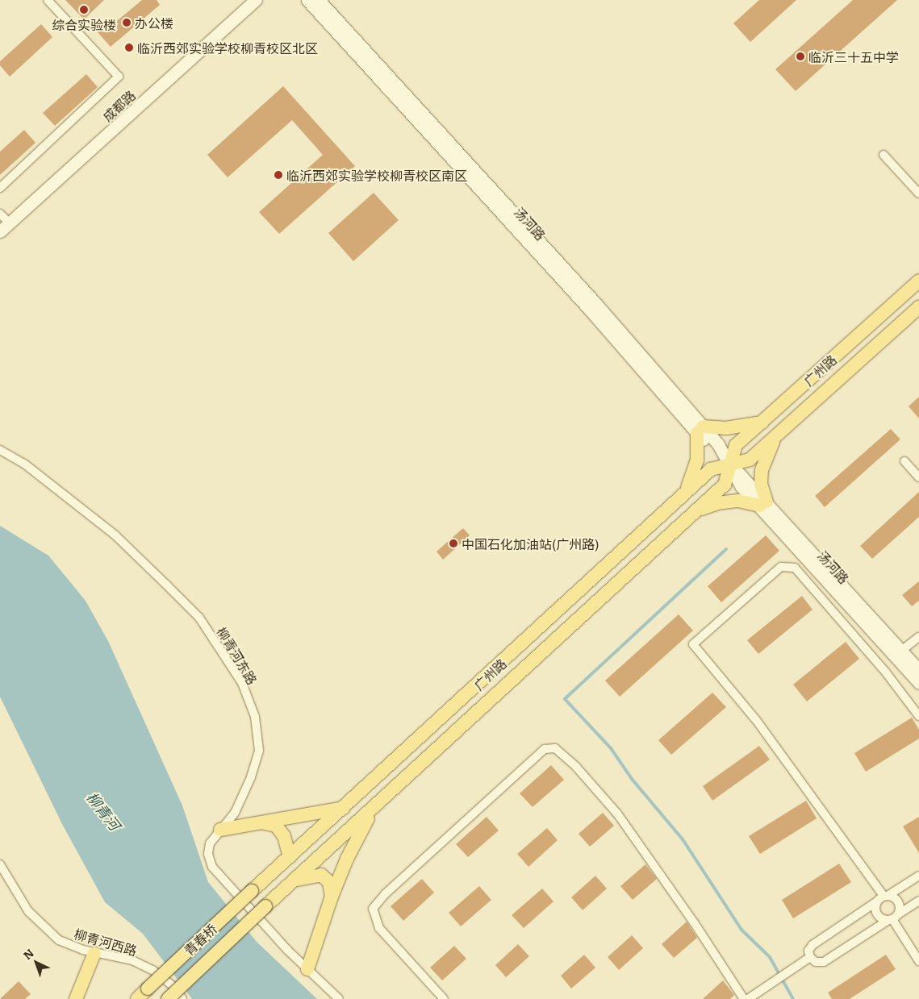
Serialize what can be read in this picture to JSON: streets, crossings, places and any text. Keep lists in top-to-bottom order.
{
  "streets": {
    "main road": ["广州路", "青春桥"],
    "street": [
      "成都路",
      "汤河路",
      "柳青河东路",
      "柳青河西路"
    ]
  },
  "crossings": [
    ["汤河路", "广州路"],
    ["广州路", "青春桥"]
  ],
  "water": ["柳青河"],
  "places": [
    "综合实验楼",
    "办公楼",
    "临沂西郊实验学校柳青校区北区",
    "临沂三十五中学",
    "临沂西郊实验学校柳青校区南区",
    "中国石化加油站(广州路)"
  ],
  "north": "top left"
}
